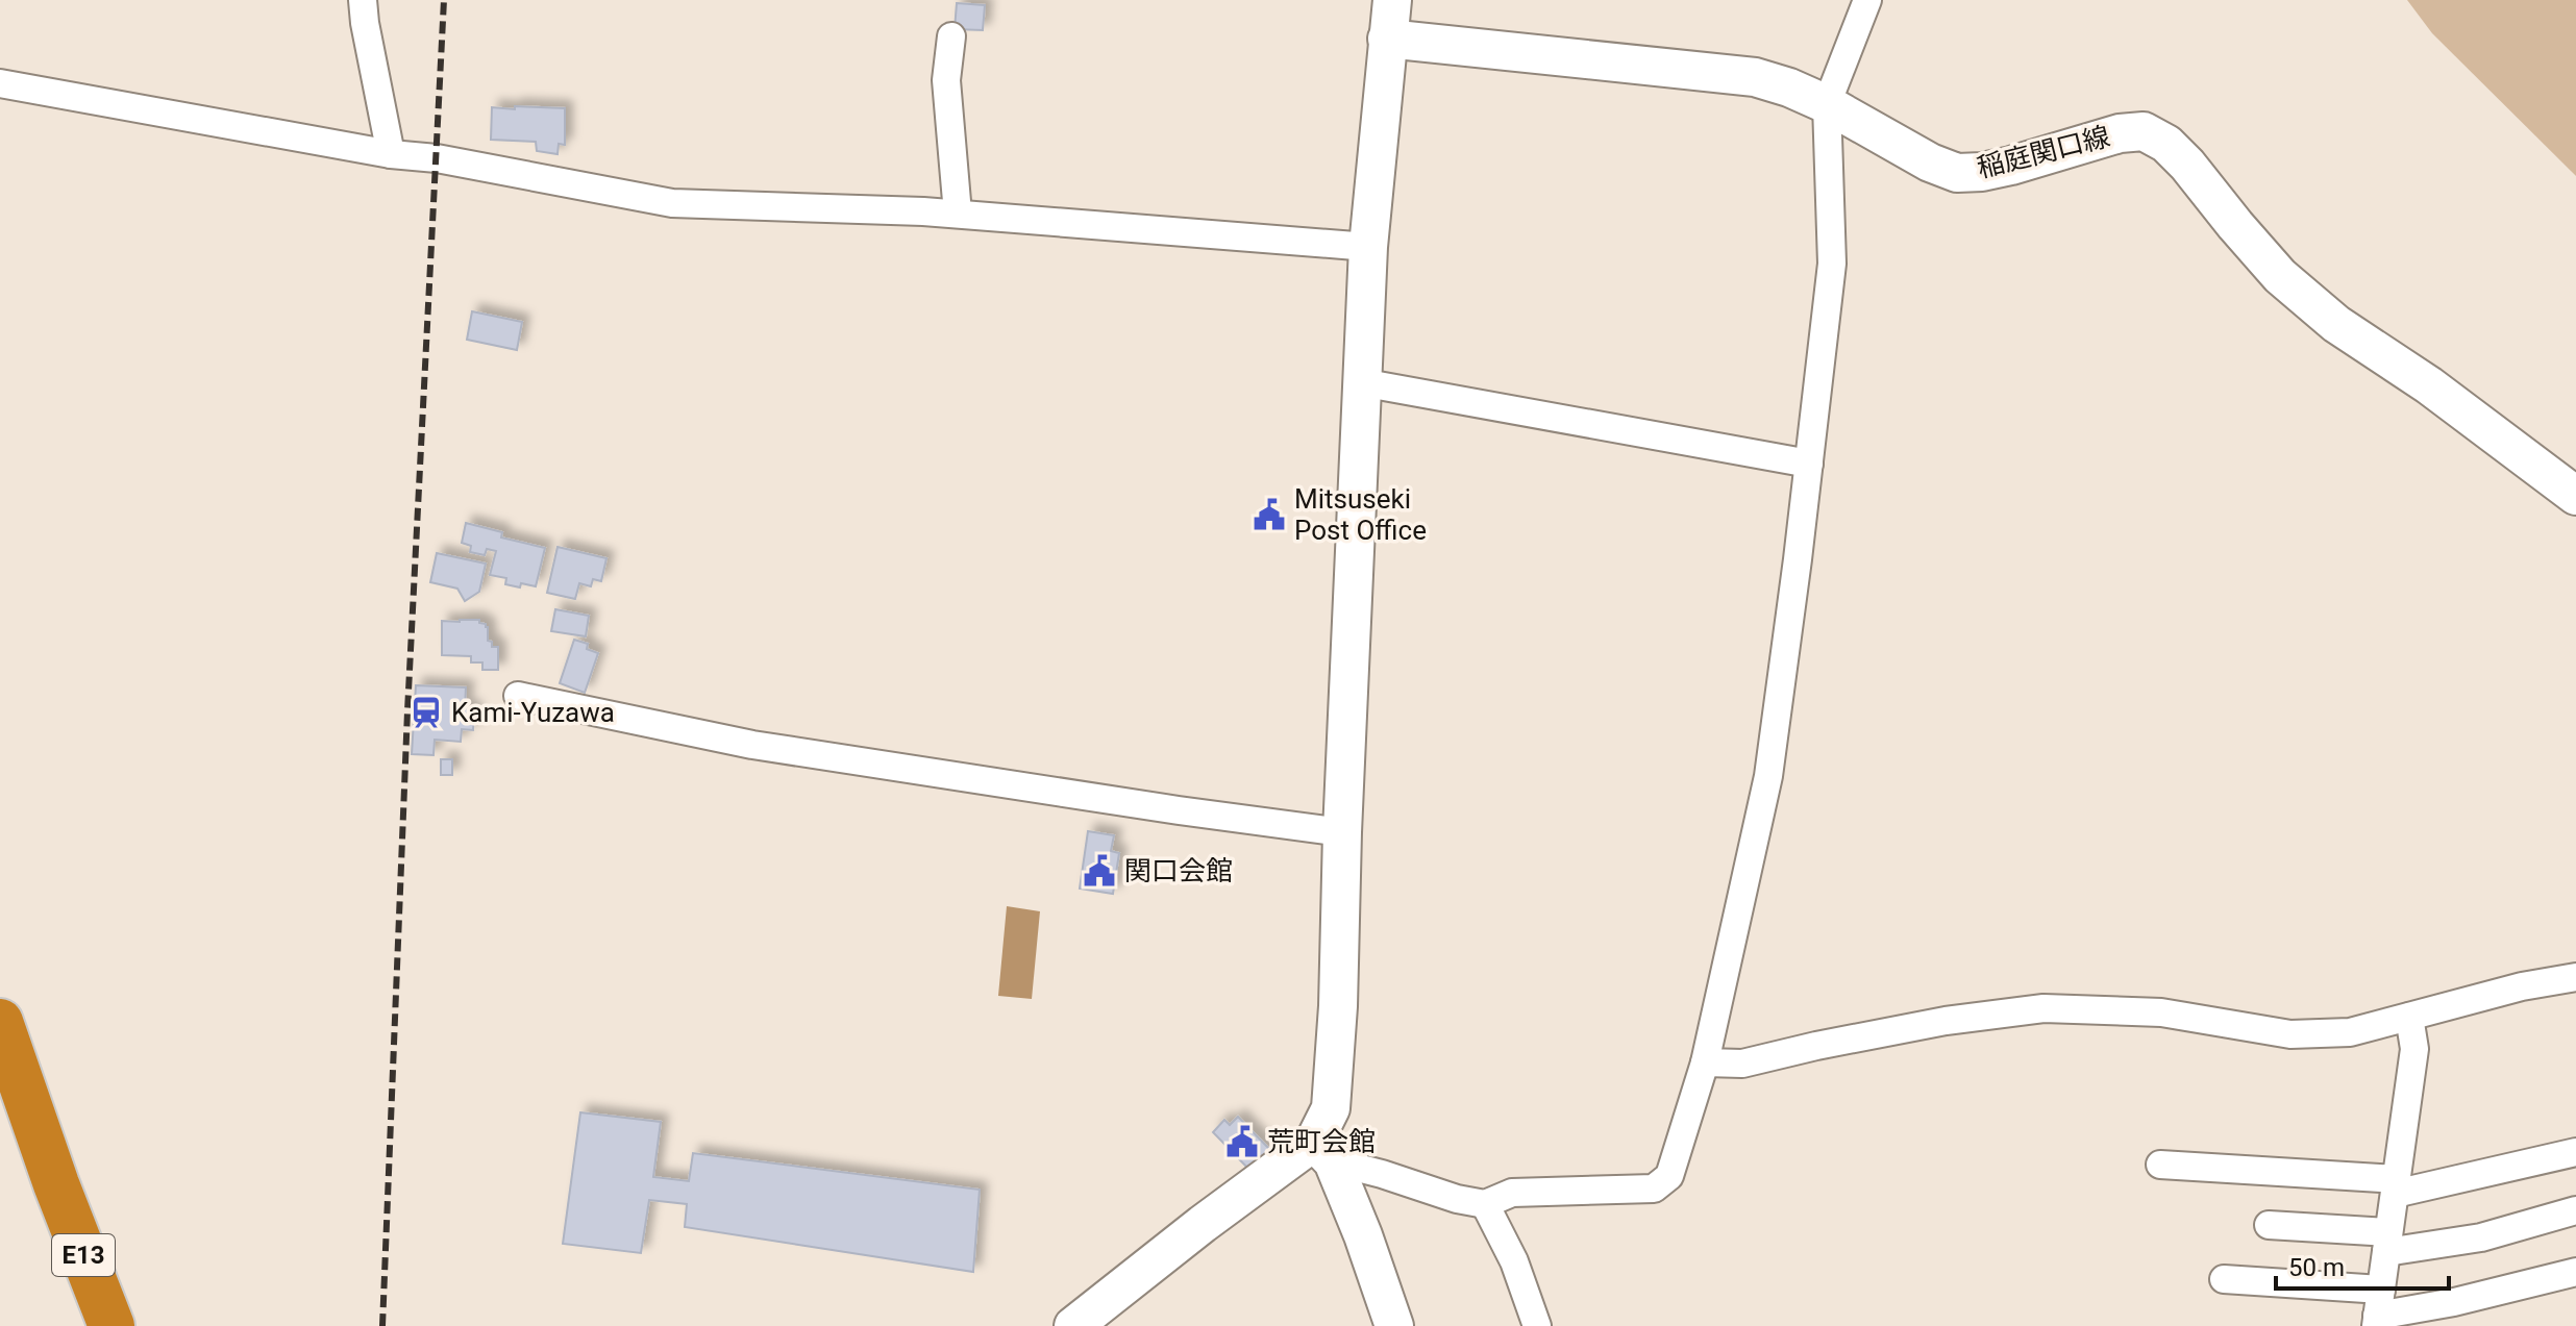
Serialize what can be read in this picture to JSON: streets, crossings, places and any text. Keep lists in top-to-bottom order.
{
  "streets": {
    "highway": ["E13"],
    "street": ["稲庭関口線"]
  },
  "places": {
    "public building": ["Mitsuseki Post Office", "関口会館", "荒町会館"],
    "station": ["Kami-Yuzawa"]
  },
  "scale_bar": "50 m"
}
